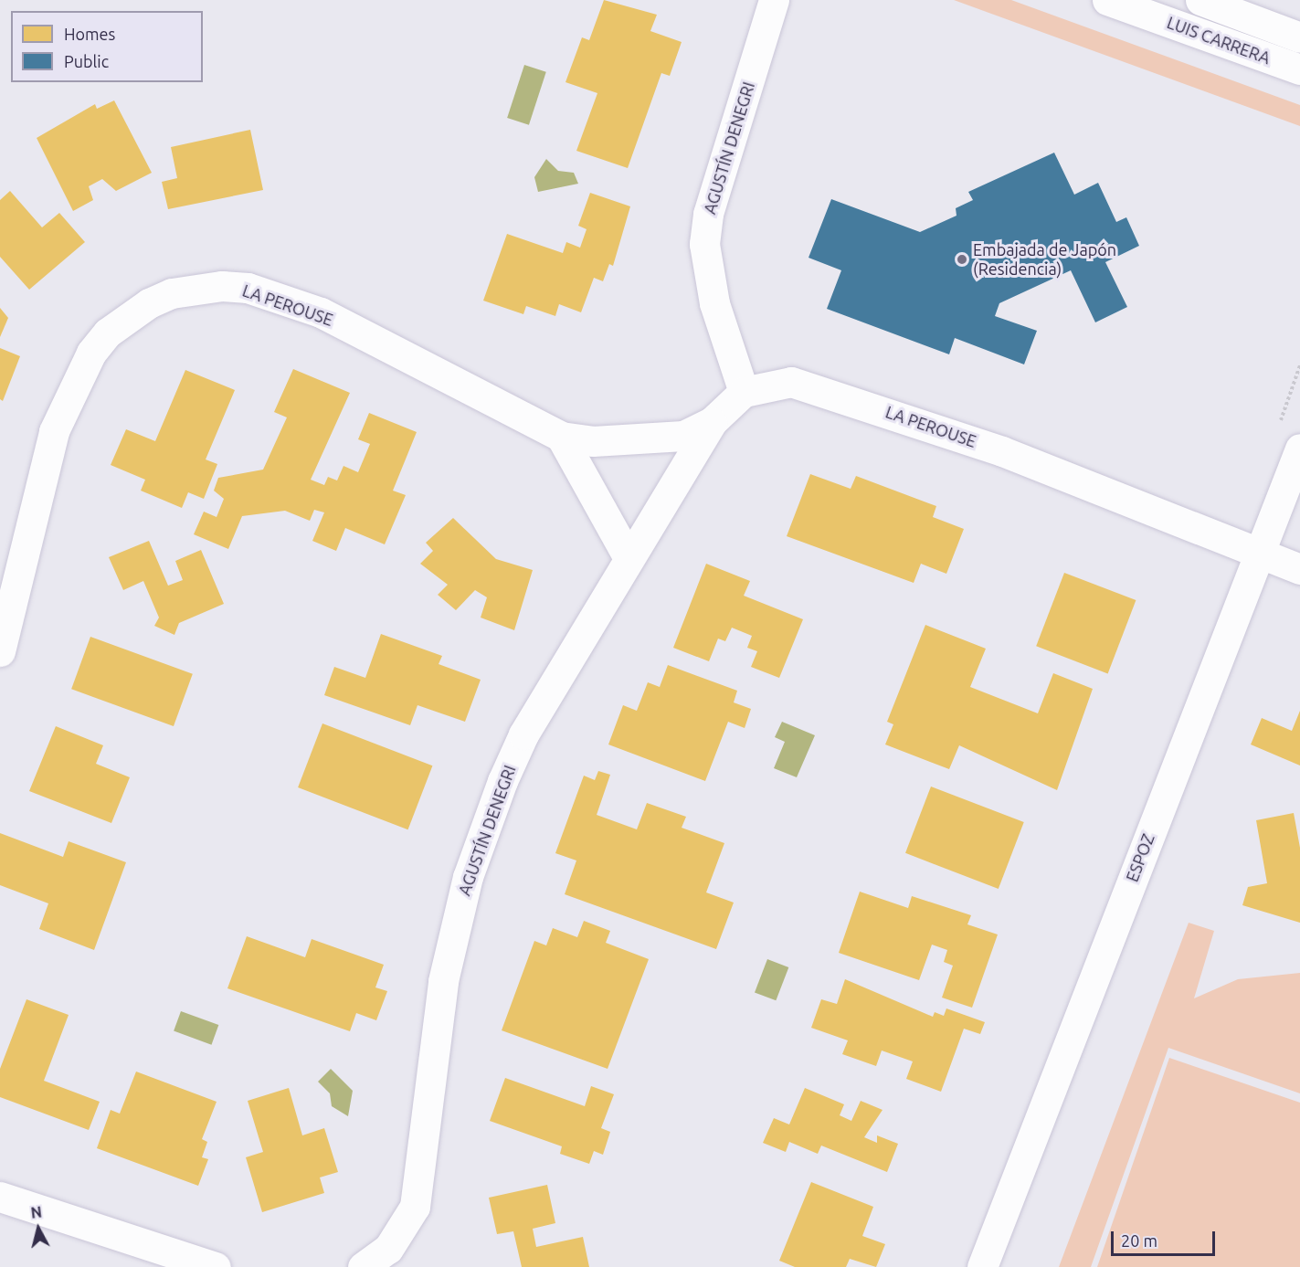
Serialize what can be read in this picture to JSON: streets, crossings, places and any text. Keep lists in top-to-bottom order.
{
  "streets": {
    "street": [
      "LUIS CARRERA",
      "AGUSTÍN DENEGRI",
      "LA PEROUSE",
      "ESPOZ"
    ]
  },
  "crossings": [
    ["AGUSTÍN DENEGRI", "LA PEROUSE"],
    ["LA PEROUSE", "ESPOZ"]
  ],
  "places": ["Embajada de Japón (Residencia)"],
  "legend": ["Homes", "Public"],
  "scale_bar": "20 m",
  "north": "top"
}
